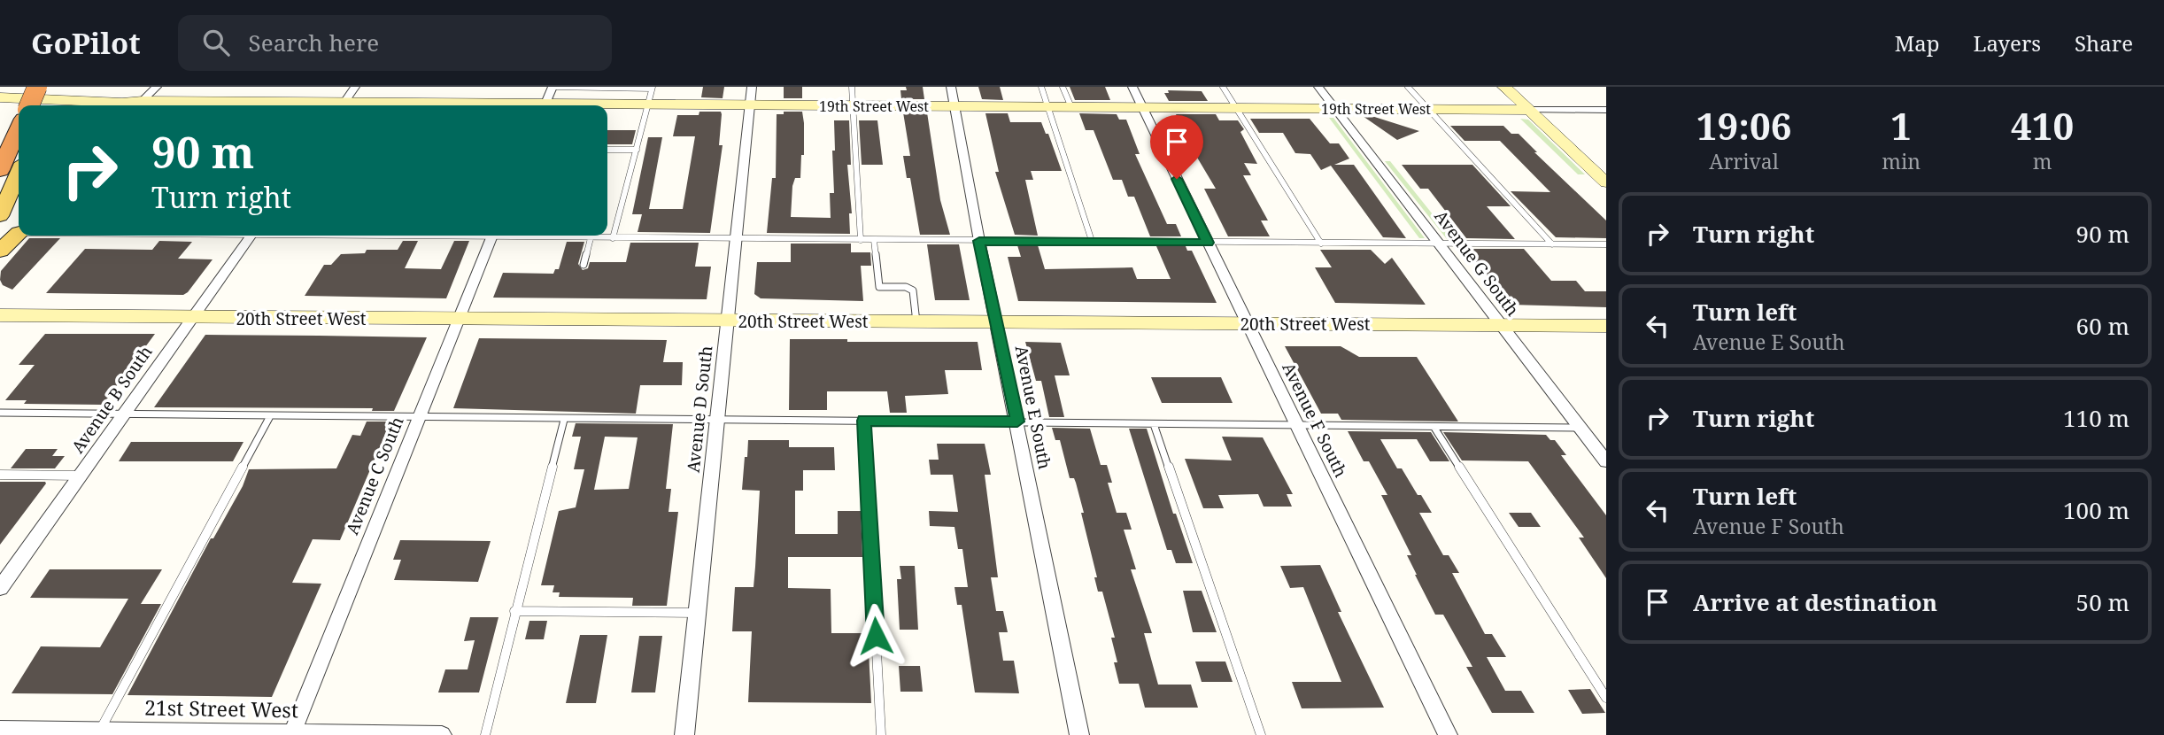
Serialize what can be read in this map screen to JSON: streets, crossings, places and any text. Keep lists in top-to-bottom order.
{
  "streets": {
    "street": [
      "19th Street West",
      "Avenue G South",
      "20th Street West",
      "Avenue B South",
      "Avenue E South",
      "Avenue D South",
      "Avenue F South",
      "Avenue C South",
      "21st Street West"
    ]
  },
  "crossings": [
    ["19th Street West", "Avenue G South"],
    ["19th Street West", "Avenue E South"],
    ["19th Street West", "Avenue D South"],
    ["19th Street West", "Avenue F South"],
    ["Avenue G South", "20th Street West"],
    ["20th Street West", "Avenue B South"],
    ["20th Street West", "Avenue E South"],
    ["20th Street West", "Avenue D South"],
    ["20th Street West", "Avenue F South"],
    ["20th Street West", "Avenue C South"],
    ["Avenue C South", "21st Street West"]
  ],
  "page": {
    "header": "GoPilot",
    "search": "Search here",
    "nav": ["Map", "Layers", "Share"],
    "eta": [
      "19:06",
      "Arrival",
      "1",
      "min",
      "410",
      "m"
    ],
    "turn": ["90 m", "Turn right"],
    "list": [
      {
        "name": "Turn right",
        "value": "90 m"
      },
      {
        "name": "Turn left",
        "note": "Avenue E South",
        "value": "60 m"
      },
      {
        "name": "Turn right",
        "value": "110 m"
      },
      {
        "name": "Turn left",
        "note": "Avenue F South",
        "value": "100 m"
      },
      {
        "name": "Arrive at destination",
        "value": "50 m"
      }
    ]
  }
}
